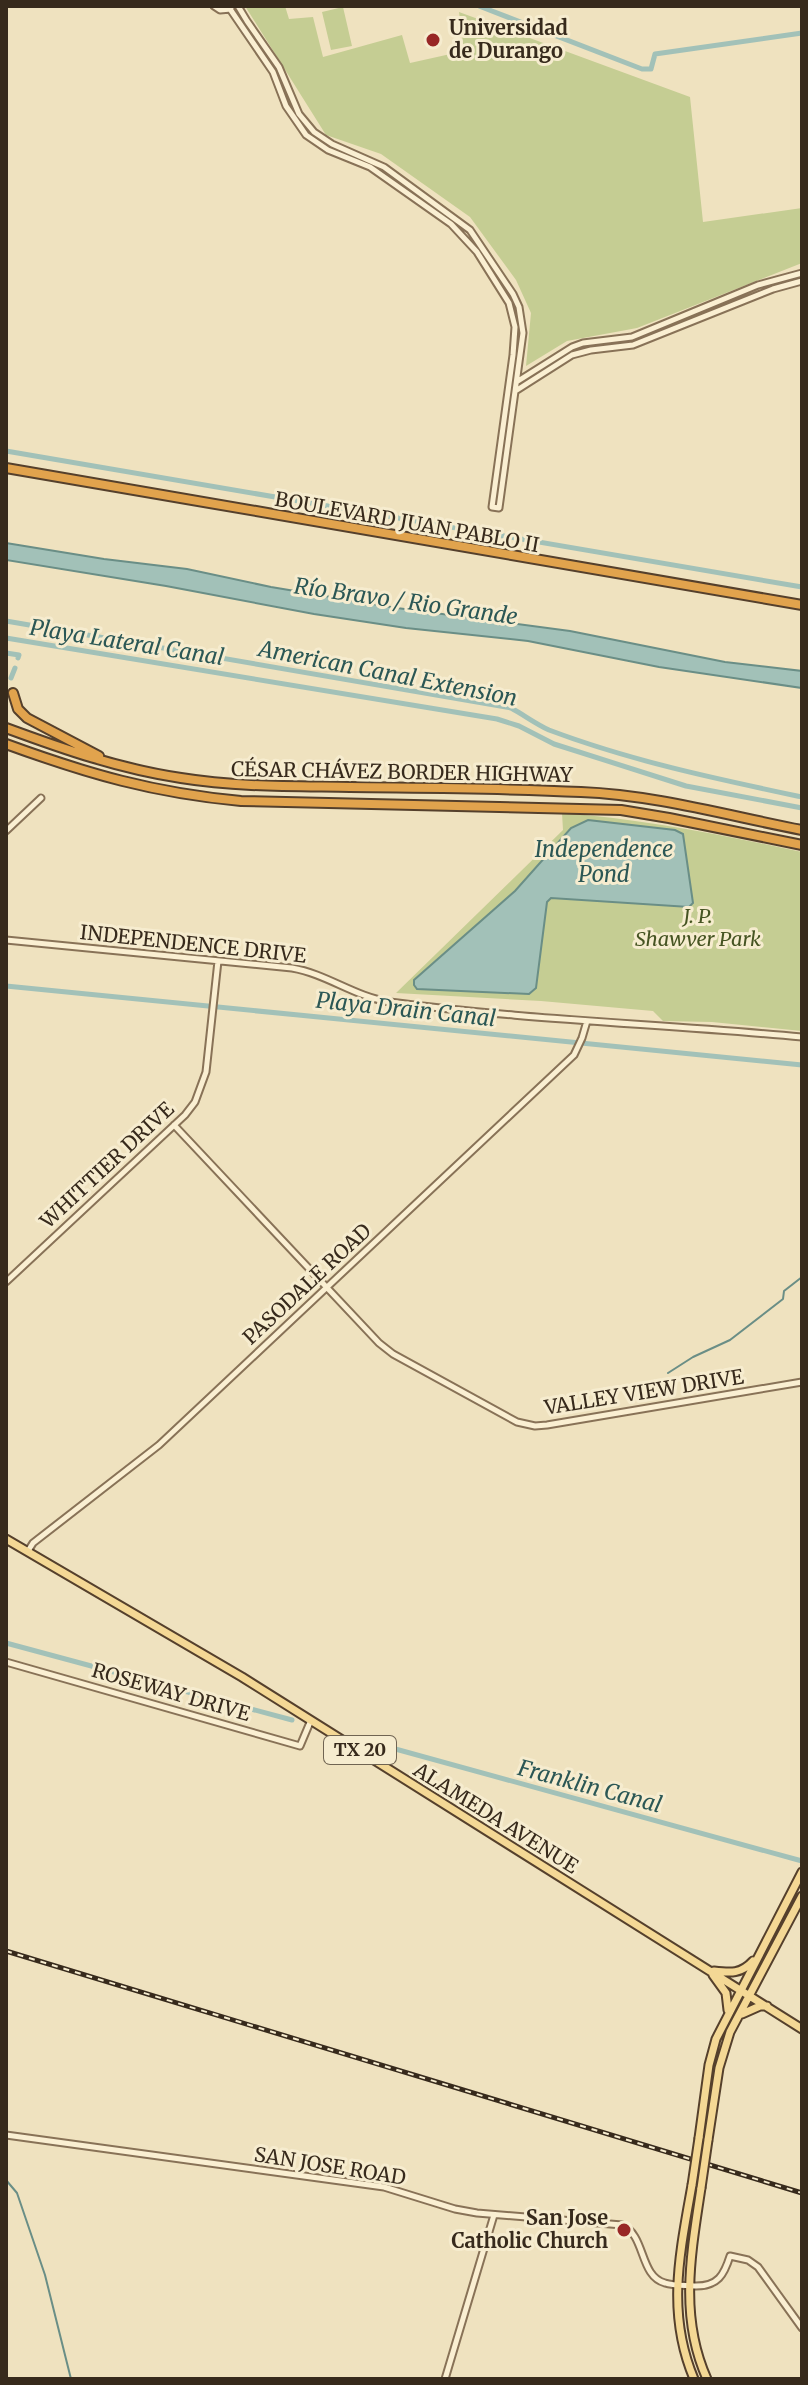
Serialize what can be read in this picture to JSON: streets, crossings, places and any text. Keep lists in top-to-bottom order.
{
  "streets": {
    "highway": ["BOULEVARD JUAN PABLO II", "CÉSAR CHÁVEZ BORDER HIGHWAY"],
    "main road": ["TX 20", "ALAMEDA AVENUE"],
    "street": [
      "INDEPENDENCE DRIVE",
      "WHITTIER DRIVE",
      "PASODALE ROAD",
      "VALLEY VIEW DRIVE",
      "ROSEWAY DRIVE",
      "SAN JOSE ROAD"
    ]
  },
  "crossings": [
    ["INDEPENDENCE DRIVE", "WHITTIER DRIVE"],
    ["INDEPENDENCE DRIVE", "PASODALE ROAD"],
    ["WHITTIER DRIVE", "VALLEY VIEW DRIVE"],
    ["PASODALE ROAD", "VALLEY VIEW DRIVE"],
    ["PASODALE ROAD", "ALAMEDA AVENUE"],
    ["ROSEWAY DRIVE", "ALAMEDA AVENUE"]
  ],
  "water": [
    "Río Bravo / Rio Grande",
    "Playa Lateral Canal",
    "American Canal Extension",
    "Independence Pond",
    "Playa Drain Canal",
    "Franklin Canal"
  ],
  "parks": ["J. P. Shawver Park"],
  "places": ["Universidad de Durango", "San Jose Catholic Church"]
}
